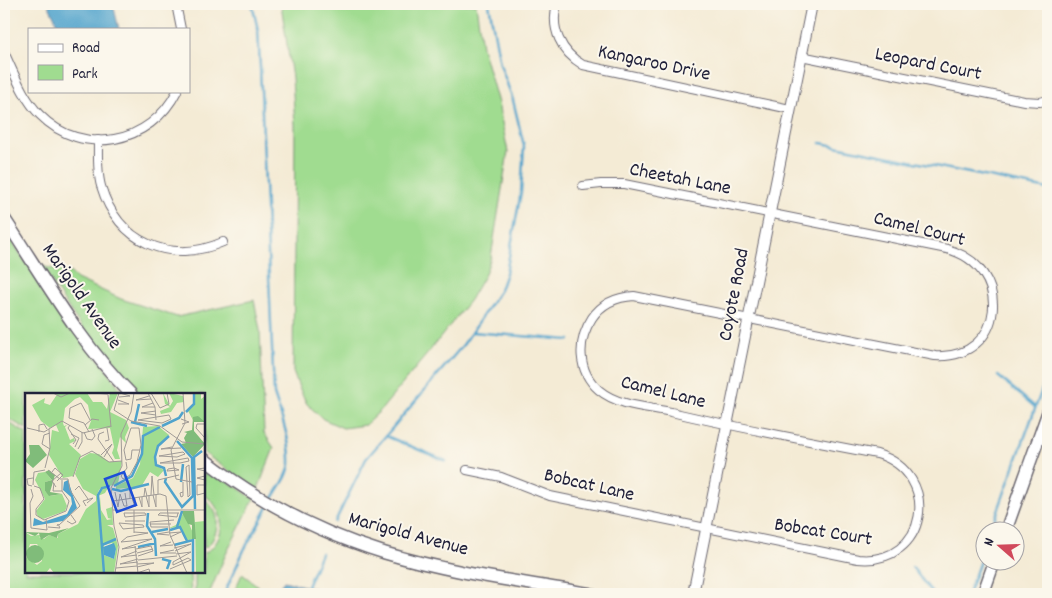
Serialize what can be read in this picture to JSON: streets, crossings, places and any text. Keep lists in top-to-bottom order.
{
  "streets": {
    "main road": ["Marigold Avenue"],
    "street": [
      "Kangaroo Drive",
      "Leopard Court",
      "Cheetah Lane",
      "Camel Court",
      "Coyote Road",
      "Camel Lane",
      "Bobcat Lane",
      "Bobcat Court"
    ]
  },
  "crossings": [
    ["Kangaroo Drive", "Coyote Road"],
    ["Leopard Court", "Coyote Road"],
    ["Cheetah Lane", "Camel Court"],
    ["Cheetah Lane", "Coyote Road"],
    ["Camel Court", "Coyote Road"],
    ["Camel Court", "Camel Lane"],
    ["Coyote Road", "Camel Lane"],
    ["Coyote Road", "Bobcat Lane"],
    ["Coyote Road", "Bobcat Court"],
    ["Camel Lane", "Bobcat Court"],
    ["Bobcat Lane", "Bobcat Court"]
  ],
  "legend": ["Road", "Park"],
  "north": "left"
}
